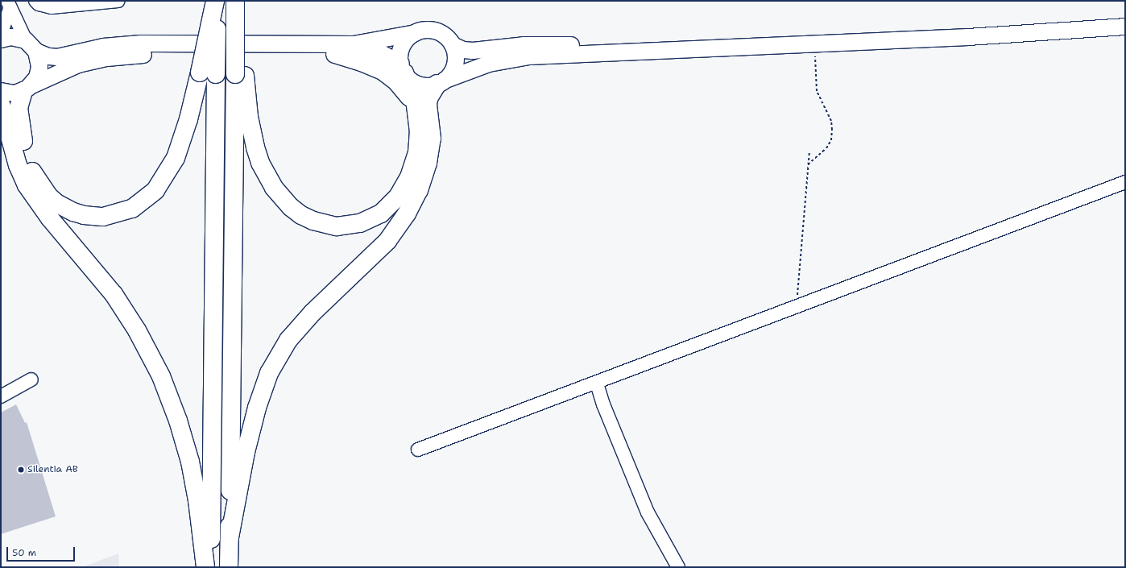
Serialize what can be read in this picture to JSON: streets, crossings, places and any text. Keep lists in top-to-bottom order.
{
  "places": ["Silentia AB"],
  "scale_bar": "50 m"
}
